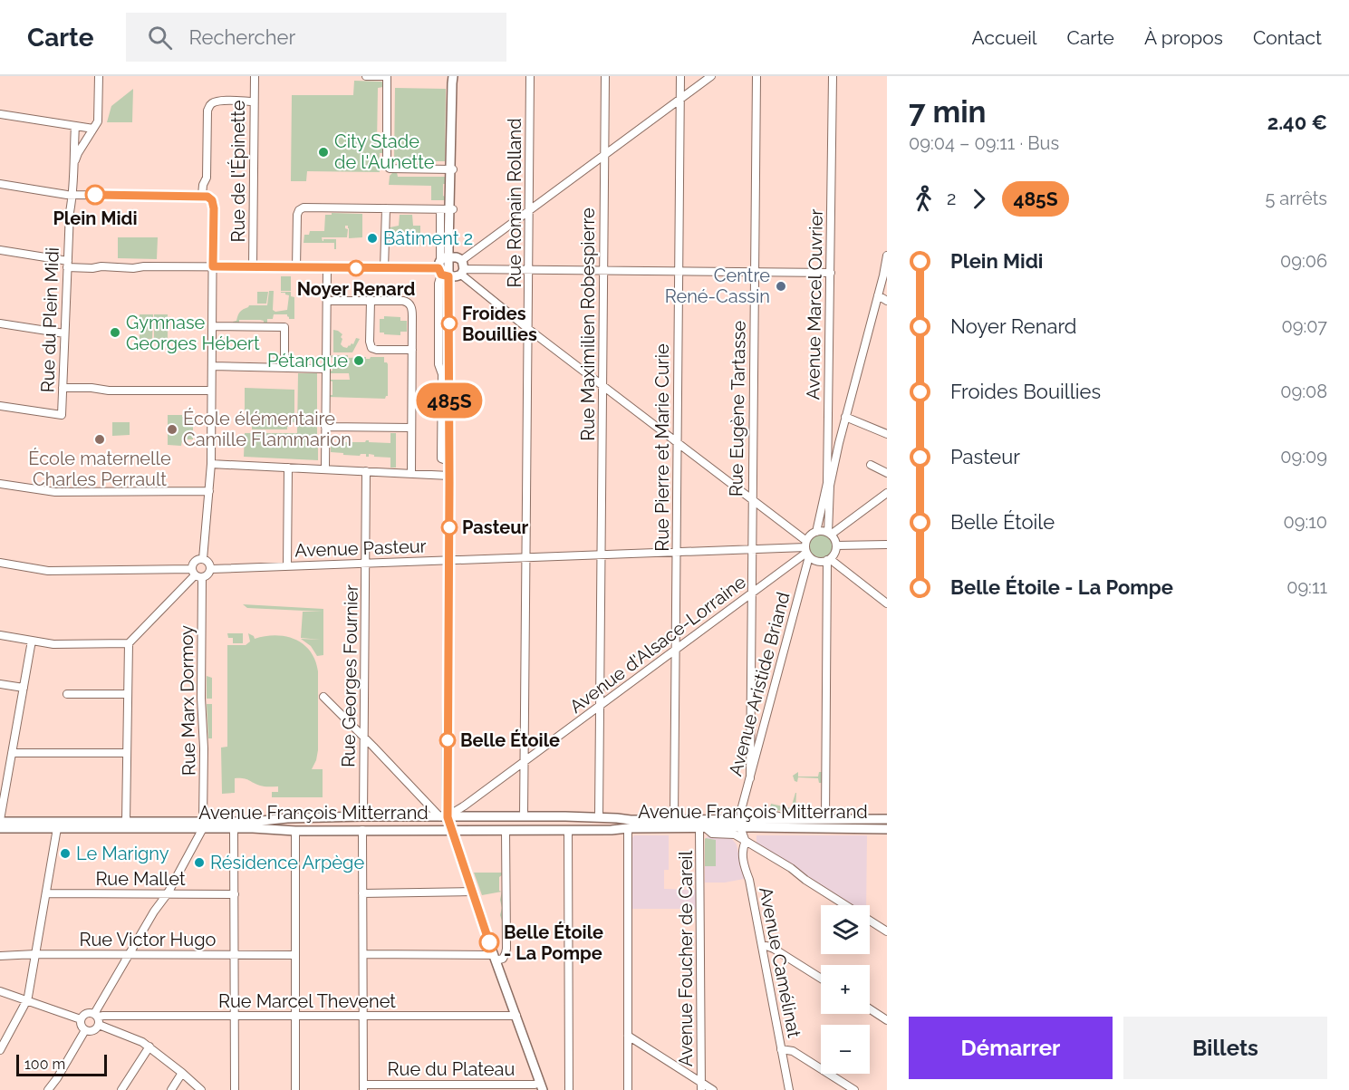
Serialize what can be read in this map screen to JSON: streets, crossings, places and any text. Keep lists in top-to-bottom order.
{
  "streets": {
    "main road": ["Avenue François Mitterrand"],
    "street": [
      "Rue de l'Épinette",
      "Rue Romain Rolland",
      "Avenue Marcel Ouvrier",
      "Rue du Plein Midi",
      "Rue Maximilien Robespierre",
      "Rue Eugène Tartasse",
      "Rue Pierre et Marie Curie",
      "Avenue Pasteur",
      "Avenue d'Alsace-Lorraine",
      "Rue Georges Fournier",
      "Avenue Aristide Briand",
      "Rue Marx Dormoy",
      "Rue Mallet",
      "Rue Victor Hugo",
      "Avenue Foucher de Careil",
      "Avenue Camélinat",
      "Rue Marcel Thevenet",
      "Rue du Plateau"
    ]
  },
  "crossings": [
    ["Rue Romain Rolland", "Avenue Pasteur"],
    ["Rue Romain Rolland", "Avenue d'Alsace-Lorraine"],
    ["Rue Romain Rolland", "Avenue François Mitterrand"],
    ["Avenue Marcel Ouvrier", "Avenue Pasteur"],
    ["Avenue Marcel Ouvrier", "Avenue d'Alsace-Lorraine"],
    ["Avenue Marcel Ouvrier", "Avenue Aristide Briand"],
    ["Rue Maximilien Robespierre", "Avenue Pasteur"],
    ["Rue Maximilien Robespierre", "Avenue d'Alsace-Lorraine"],
    ["Rue Maximilien Robespierre", "Avenue François Mitterrand"],
    ["Rue Eugène Tartasse", "Avenue Pasteur"],
    ["Rue Eugène Tartasse", "Avenue d'Alsace-Lorraine"],
    ["Rue Eugène Tartasse", "Avenue Aristide Briand"],
    ["Rue Pierre et Marie Curie", "Avenue Pasteur"],
    ["Rue Pierre et Marie Curie", "Avenue d'Alsace-Lorraine"],
    ["Rue Pierre et Marie Curie", "Avenue François Mitterrand"],
    ["Avenue Pasteur", "Avenue d'Alsace-Lorraine"],
    ["Avenue Pasteur", "Rue Georges Fournier"],
    ["Avenue Pasteur", "Avenue Aristide Briand"],
    ["Avenue Pasteur", "Rue Marx Dormoy"],
    ["Avenue d'Alsace-Lorraine", "Avenue Aristide Briand"],
    ["Avenue d'Alsace-Lorraine", "Avenue François Mitterrand"],
    ["Rue Georges Fournier", "Avenue François Mitterrand"],
    ["Avenue Aristide Briand", "Avenue François Mitterrand"],
    ["Avenue Aristide Briand", "Avenue Camélinat"],
    ["Rue Marx Dormoy", "Avenue François Mitterrand"],
    ["Avenue François Mitterrand", "Avenue Foucher de Careil"],
    ["Avenue François Mitterrand", "Avenue Camélinat"]
  ],
  "places": [
    "City Stade de l'Aunette",
    "Plein Midi",
    "Bâtiment 2",
    "Noyer Renard",
    "Centre René-Cassin",
    "Froides Bouillies",
    "Gymnase Georges Hébert",
    "Pétanque",
    "École élémentaire Camille Flammarion",
    "École maternelle Charles Perrault",
    "Pasteur",
    "Belle Étoile",
    "Le Marigny",
    "Résidence Arpège",
    "Belle Étoile - La Pompe"
  ],
  "lines": ["bus line 485S"],
  "scale_bar": "100 m",
  "page": {
    "header": "Carte",
    "search": "Rechercher",
    "nav": [
      "Accueil",
      "Carte",
      "À propos",
      "Contact"
    ],
    "on_map": "485S",
    "heading": ["7 min", "09:04 – 09:11 · Bus", "2.40 €"],
    "legs": ["2", "485S", "5 arrêts"],
    "list": [
      {
        "name": "Plein Midi",
        "value": "09:06"
      },
      {
        "name": "Noyer Renard",
        "value": "09:07"
      },
      {
        "name": "Froides Bouillies",
        "value": "09:08"
      },
      {
        "name": "Pasteur",
        "value": "09:09"
      },
      {
        "name": "Belle Étoile",
        "value": "09:10"
      },
      {
        "name": "Belle Étoile - La Pompe",
        "value": "09:11"
      }
    ],
    "map_buttons": ["+", "−"],
    "buttons": ["Démarrer", "Billets"],
    "scale": "100 m"
  }
}
